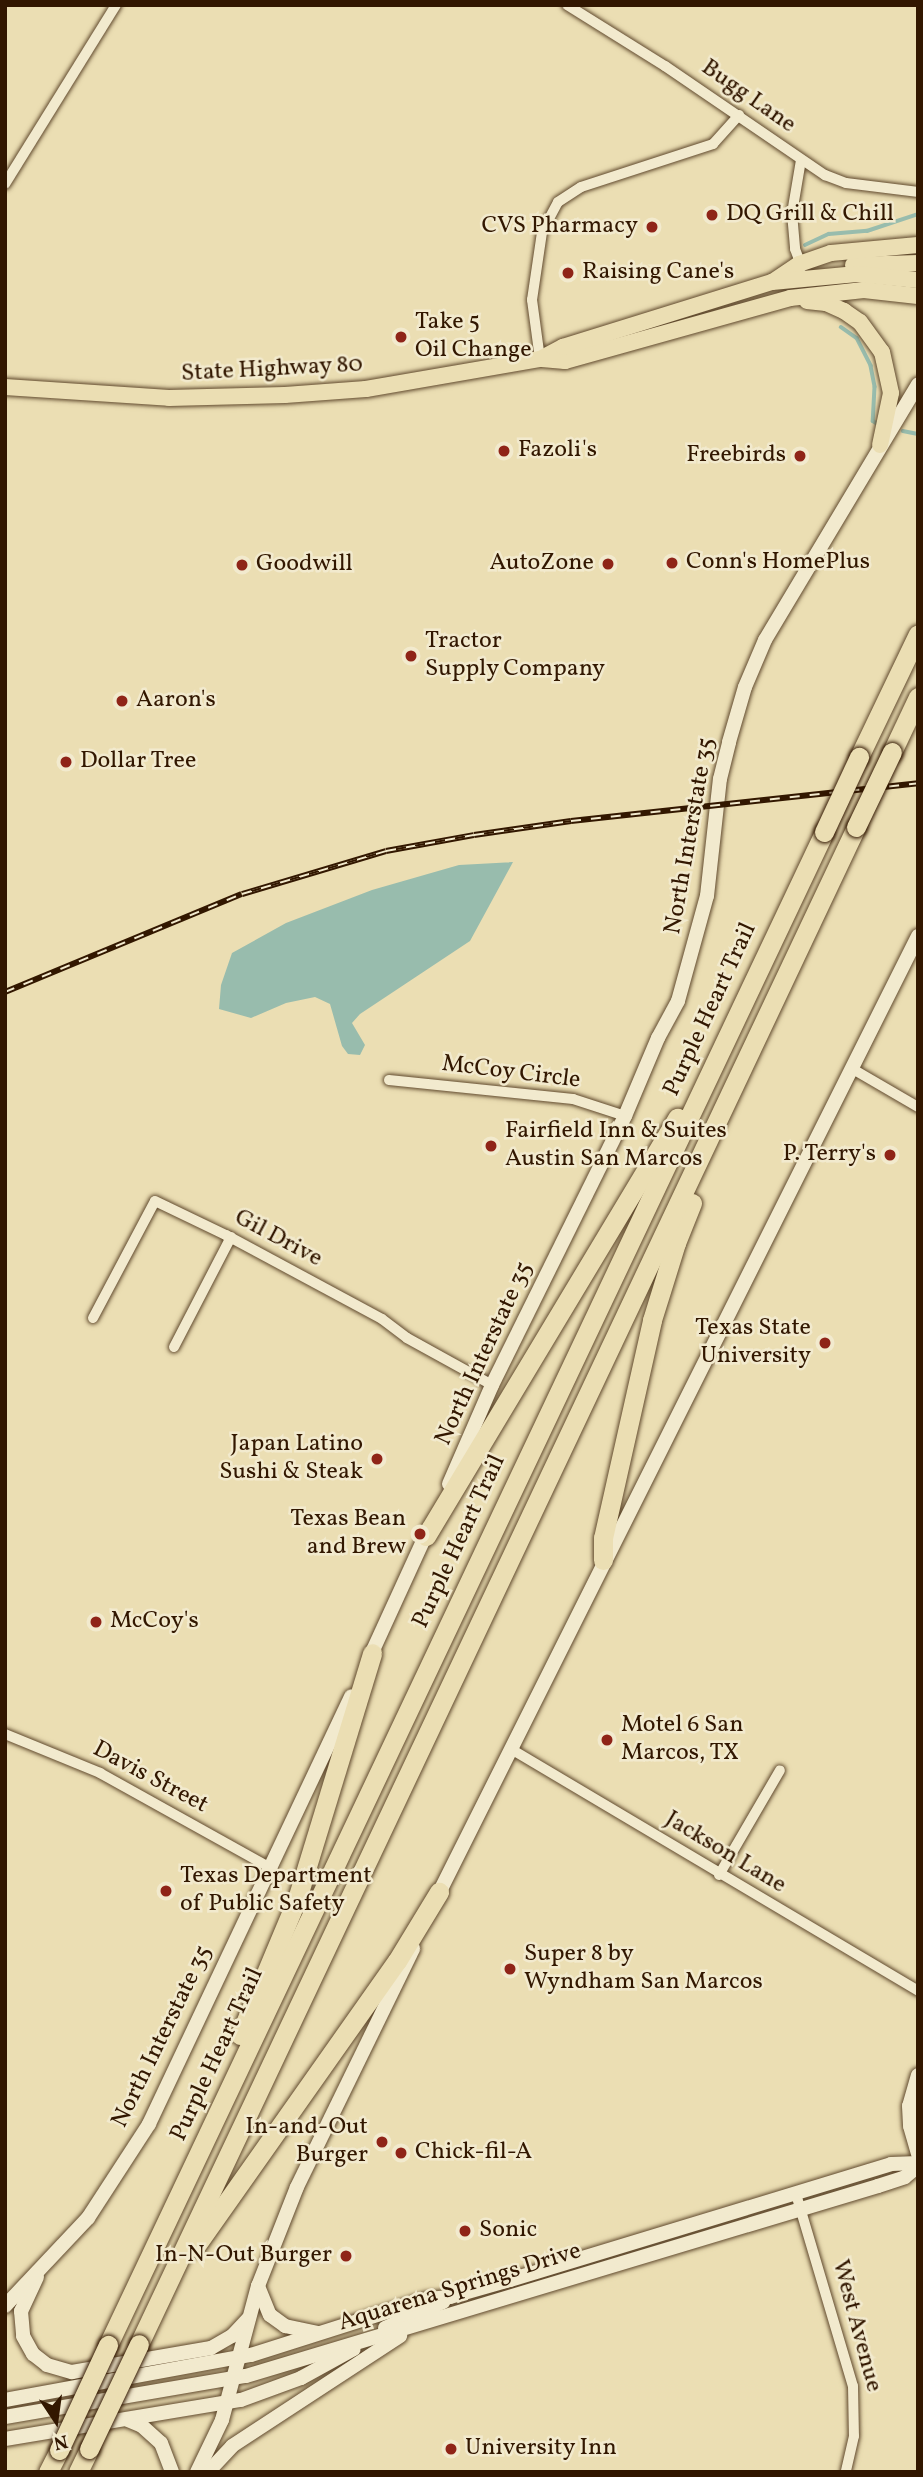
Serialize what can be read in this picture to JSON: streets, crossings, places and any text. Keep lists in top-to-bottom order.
{
  "streets": {
    "highway": ["Purple Heart Trail"],
    "main road": ["State Highway 80", "North Interstate 35", "Aquarena Springs Drive"],
    "street": [
      "Bugg Lane",
      "McCoy Circle",
      "Gil Drive",
      "Davis Street",
      "Jackson Lane",
      "West Avenue"
    ]
  },
  "crossings": [
    ["Bugg Lane", "State Highway 80"],
    ["North Interstate 35", "McCoy Circle"],
    ["North Interstate 35", "Gil Drive"],
    ["North Interstate 35", "Davis Street"],
    ["Aquarena Springs Drive", "West Avenue"]
  ],
  "places": [
    "DQ Grill & Chill",
    "CVS Pharmacy",
    "Raising Cane's",
    "Take 5 Oil Change",
    "Fazoli's",
    "Freebirds",
    "Conn's HomePlus",
    "AutoZone",
    "Goodwill",
    "Tractor Supply Company",
    "Aaron's",
    "Dollar Tree",
    "Fairfield Inn & Suites Austin San Marcos",
    "P. Terry's",
    "Texas State University",
    "Japan Latino Sushi & Steak",
    "Texas Bean and Brew",
    "McCoy's",
    "Motel 6 San Marcos, TX",
    "Texas Department of Public Safety",
    "Super 8 by Wyndham San Marcos",
    "In-and-Out Burger",
    "Chick-fil-A",
    "Sonic",
    "In-N-Out Burger",
    "University Inn"
  ],
  "north": "bottom"
}
